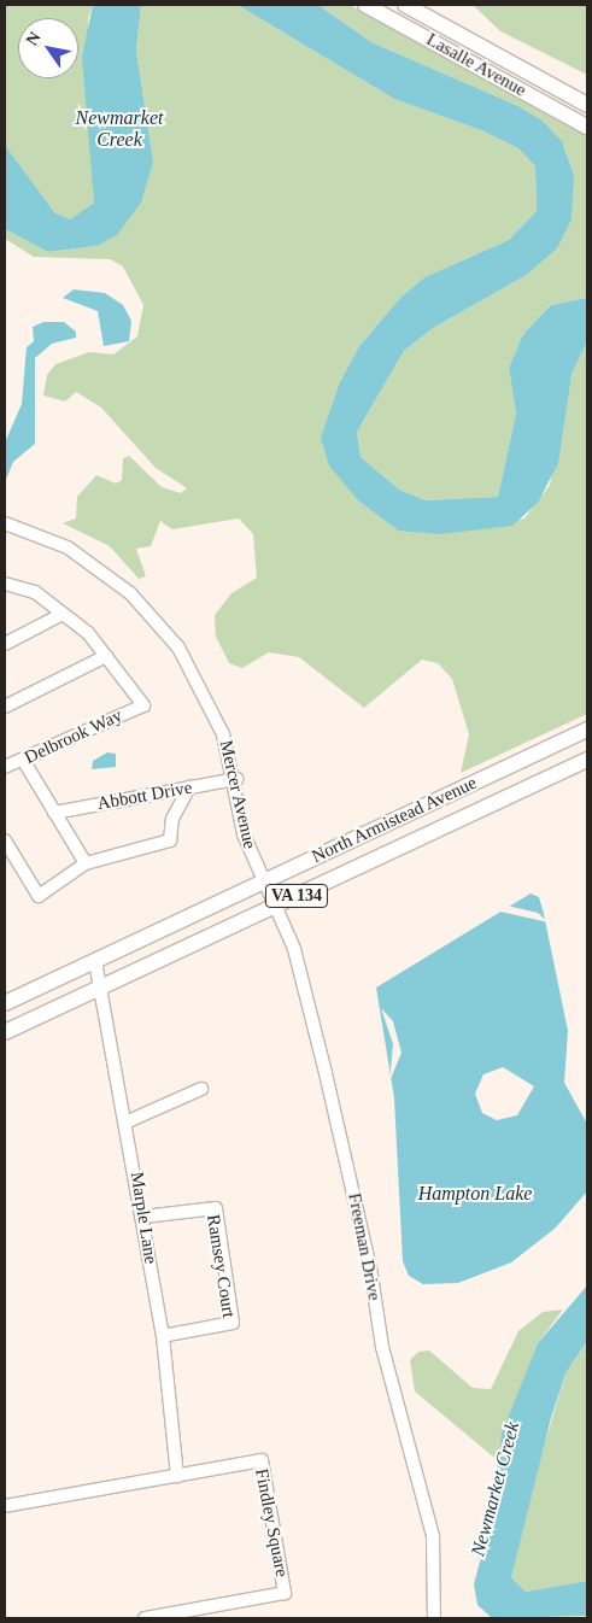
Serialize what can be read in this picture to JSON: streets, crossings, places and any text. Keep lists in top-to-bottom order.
{
  "streets": {
    "main road": ["Lasalle Avenue", "North Armistead Avenue", "VA 134"],
    "street": [
      "Delbrook Way",
      "Mercer Avenue",
      "Abbott Drive",
      "Marple Lane",
      "Freeman Drive",
      "Ramsey Court",
      "Findley Square"
    ]
  },
  "crossings": [
    ["Mercer Avenue", "Abbott Drive"],
    ["Mercer Avenue", "North Armistead Avenue"],
    ["Mercer Avenue", "Freeman Drive"],
    ["North Armistead Avenue", "Marple Lane"],
    ["North Armistead Avenue", "Freeman Drive"],
    ["Marple Lane", "Ramsey Court"],
    ["Marple Lane", "Findley Square"]
  ],
  "water": ["Newmarket Creek", "Hampton Lake"],
  "north": "top left"
}
